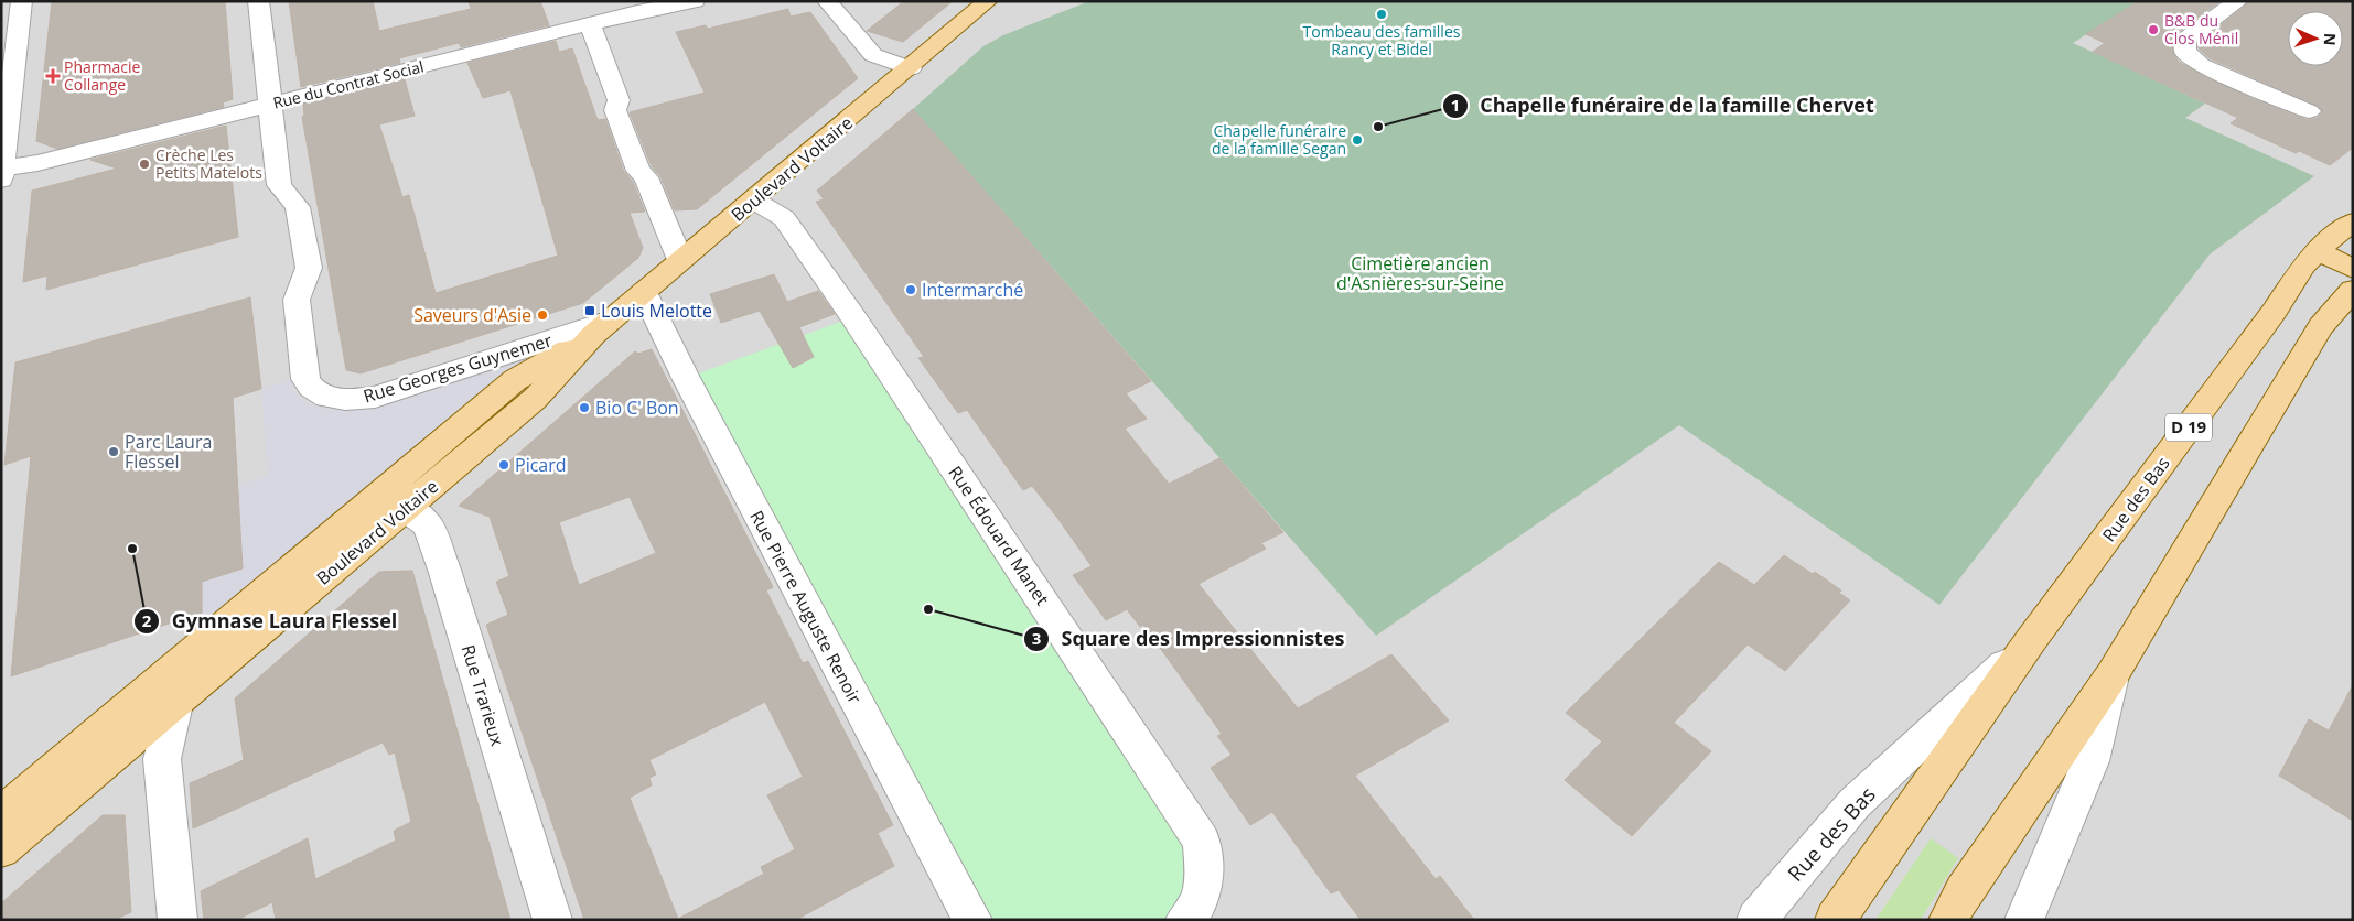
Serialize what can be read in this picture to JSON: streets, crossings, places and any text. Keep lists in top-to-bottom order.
{
  "streets": {
    "main road": ["Boulevard Voltaire", "D 19", "Rue des Bas"],
    "street": [
      "Rue du Contrat Social",
      "Rue Georges Guynemer",
      "Rue Édouard Manet",
      "Rue Pierre Auguste Renoir",
      "Rue Trarieux"
    ]
  },
  "crossings": [
    ["Rue du Contrat Social", "Rue Georges Guynemer"],
    ["Boulevard Voltaire", "Rue Georges Guynemer"],
    ["Boulevard Voltaire", "Rue Édouard Manet"],
    ["Boulevard Voltaire", "Rue Pierre Auguste Renoir"],
    ["Boulevard Voltaire", "Rue Trarieux"]
  ],
  "parks": ["Cimetière ancien d'Asnières-sur-Seine"],
  "places": {
    "other": [
      "Tombeau des familles Rancy et Bidel",
      "B&B du Clos Ménil",
      "Chapelle funéraire de la famille Chervet",
      "Chapelle funéraire de la famille Segan",
      "Crèche Les Petits Matelots",
      "Intermarché",
      "Saveurs d'Asie",
      "Bio C' Bon",
      "Parc Laura Flessel",
      "Picard",
      "Gymnase Laura Flessel",
      "Square des Impressionnistes"
    ],
    "health": ["Pharmacie Collange"],
    "transit": ["Louis Melotte"]
  },
  "north": "right"
}
